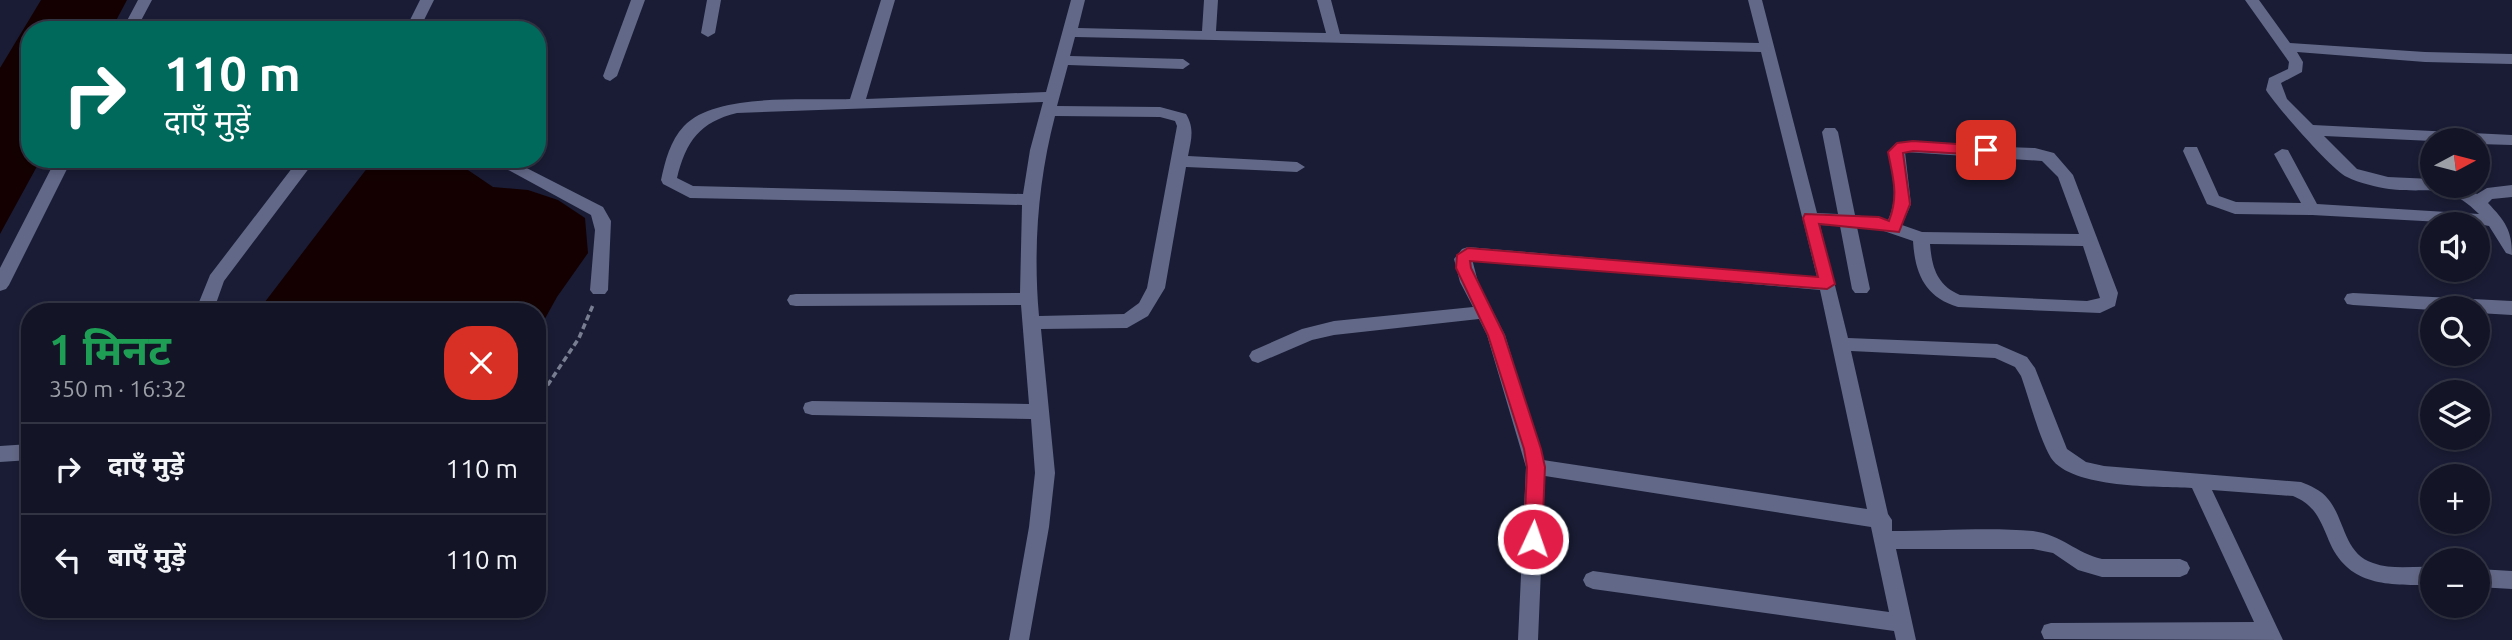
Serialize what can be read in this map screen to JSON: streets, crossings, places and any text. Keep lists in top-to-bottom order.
{
  "north": "right",
  "page": {
    "turn": ["110 m", "दाएँ मुड़ें"],
    "map_buttons": ["+", "−"],
    "heading": ["1 मिनट", "350 m · 16:32"],
    "list": [
      {
        "name": "दाएँ मुड़ें",
        "value": "110 m"
      },
      {
        "name": "बाएँ मुड़ें",
        "value": "110 m"
      }
    ]
  }
}
